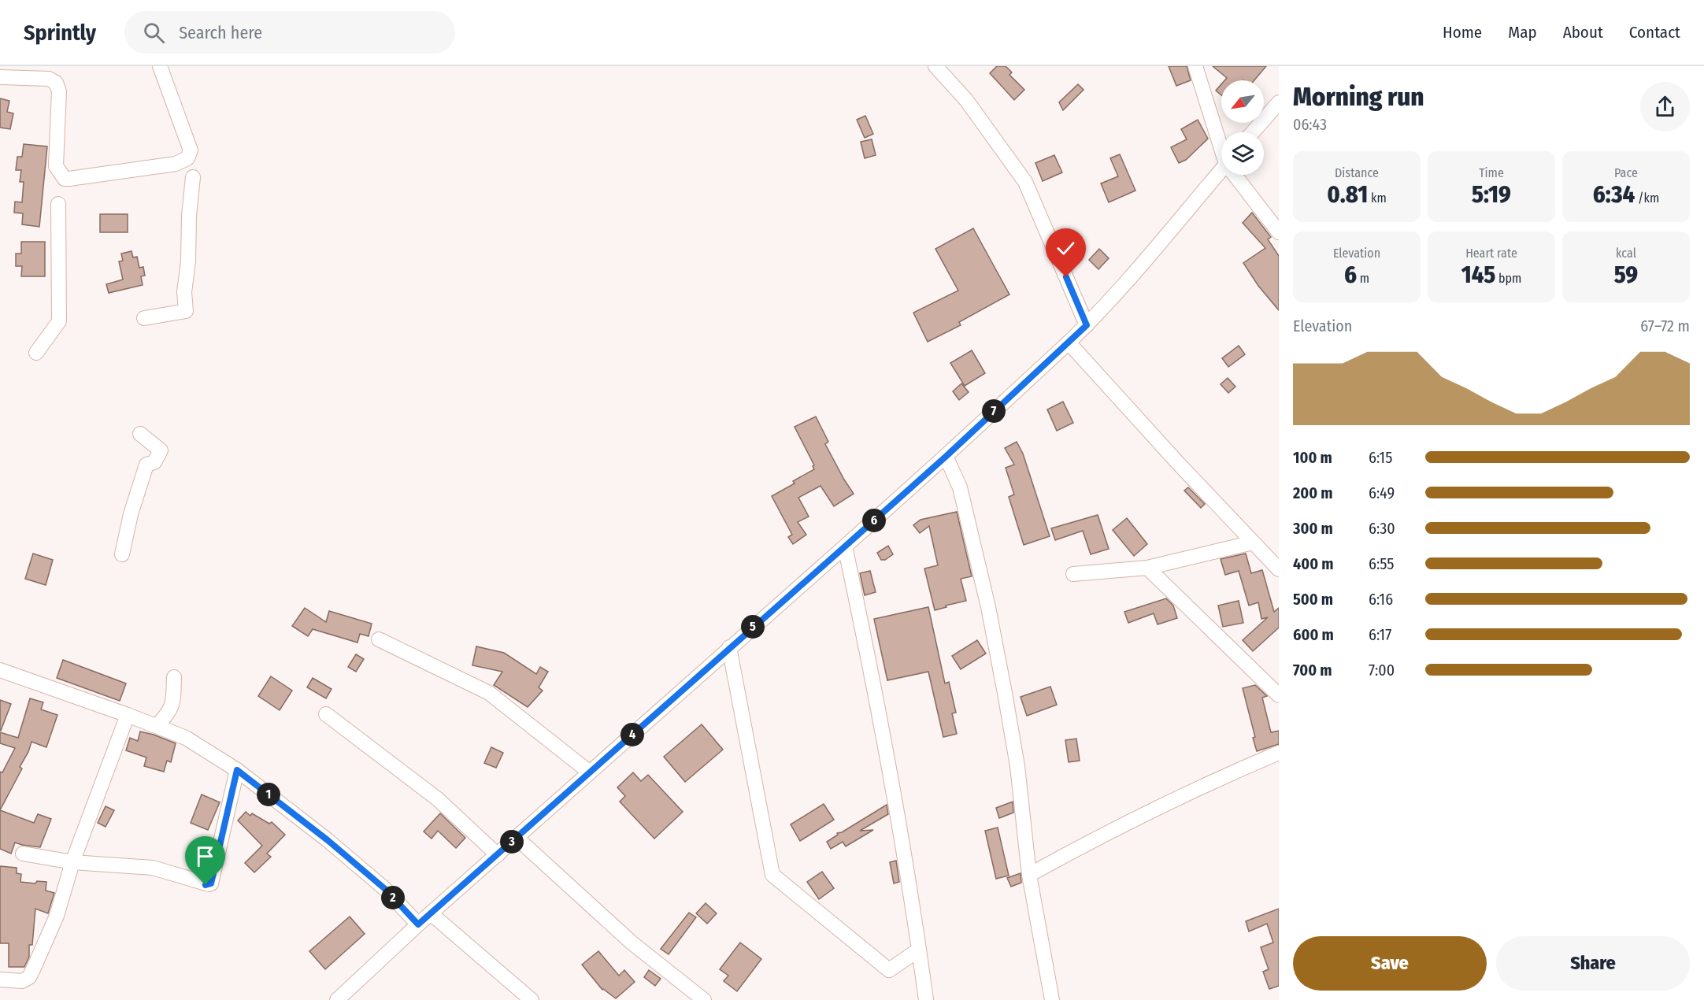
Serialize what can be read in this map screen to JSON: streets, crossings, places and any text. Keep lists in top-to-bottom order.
{
  "north": "bottom left",
  "page": {
    "header": "Sprintly",
    "search": "Search here",
    "nav": [
      "Home",
      "Map",
      "About",
      "Contact"
    ],
    "heading": ["Morning run", "06:43"],
    "stats": [
      ["Distance", "0.81 km"],
      ["Time", "5:19"],
      ["Pace", "6:34 /km"],
      ["Elevation", "6 m"],
      ["Heart rate", "145 bpm"],
      ["kcal", "59"]
    ],
    "chart": ["Elevation", "67–72 m"],
    "pins": [
      "7",
      "6",
      "5",
      "4",
      "1",
      "3",
      "2"
    ],
    "list": [
      {
        "name": "100 m",
        "note": "6:15"
      },
      {
        "name": "200 m",
        "note": "6:49"
      },
      {
        "name": "300 m",
        "note": "6:30"
      },
      {
        "name": "400 m",
        "note": "6:55"
      },
      {
        "name": "500 m",
        "note": "6:16"
      },
      {
        "name": "600 m",
        "note": "6:17"
      },
      {
        "name": "700 m",
        "note": "7:00"
      }
    ],
    "buttons": ["Save", "Share"]
  }
}
